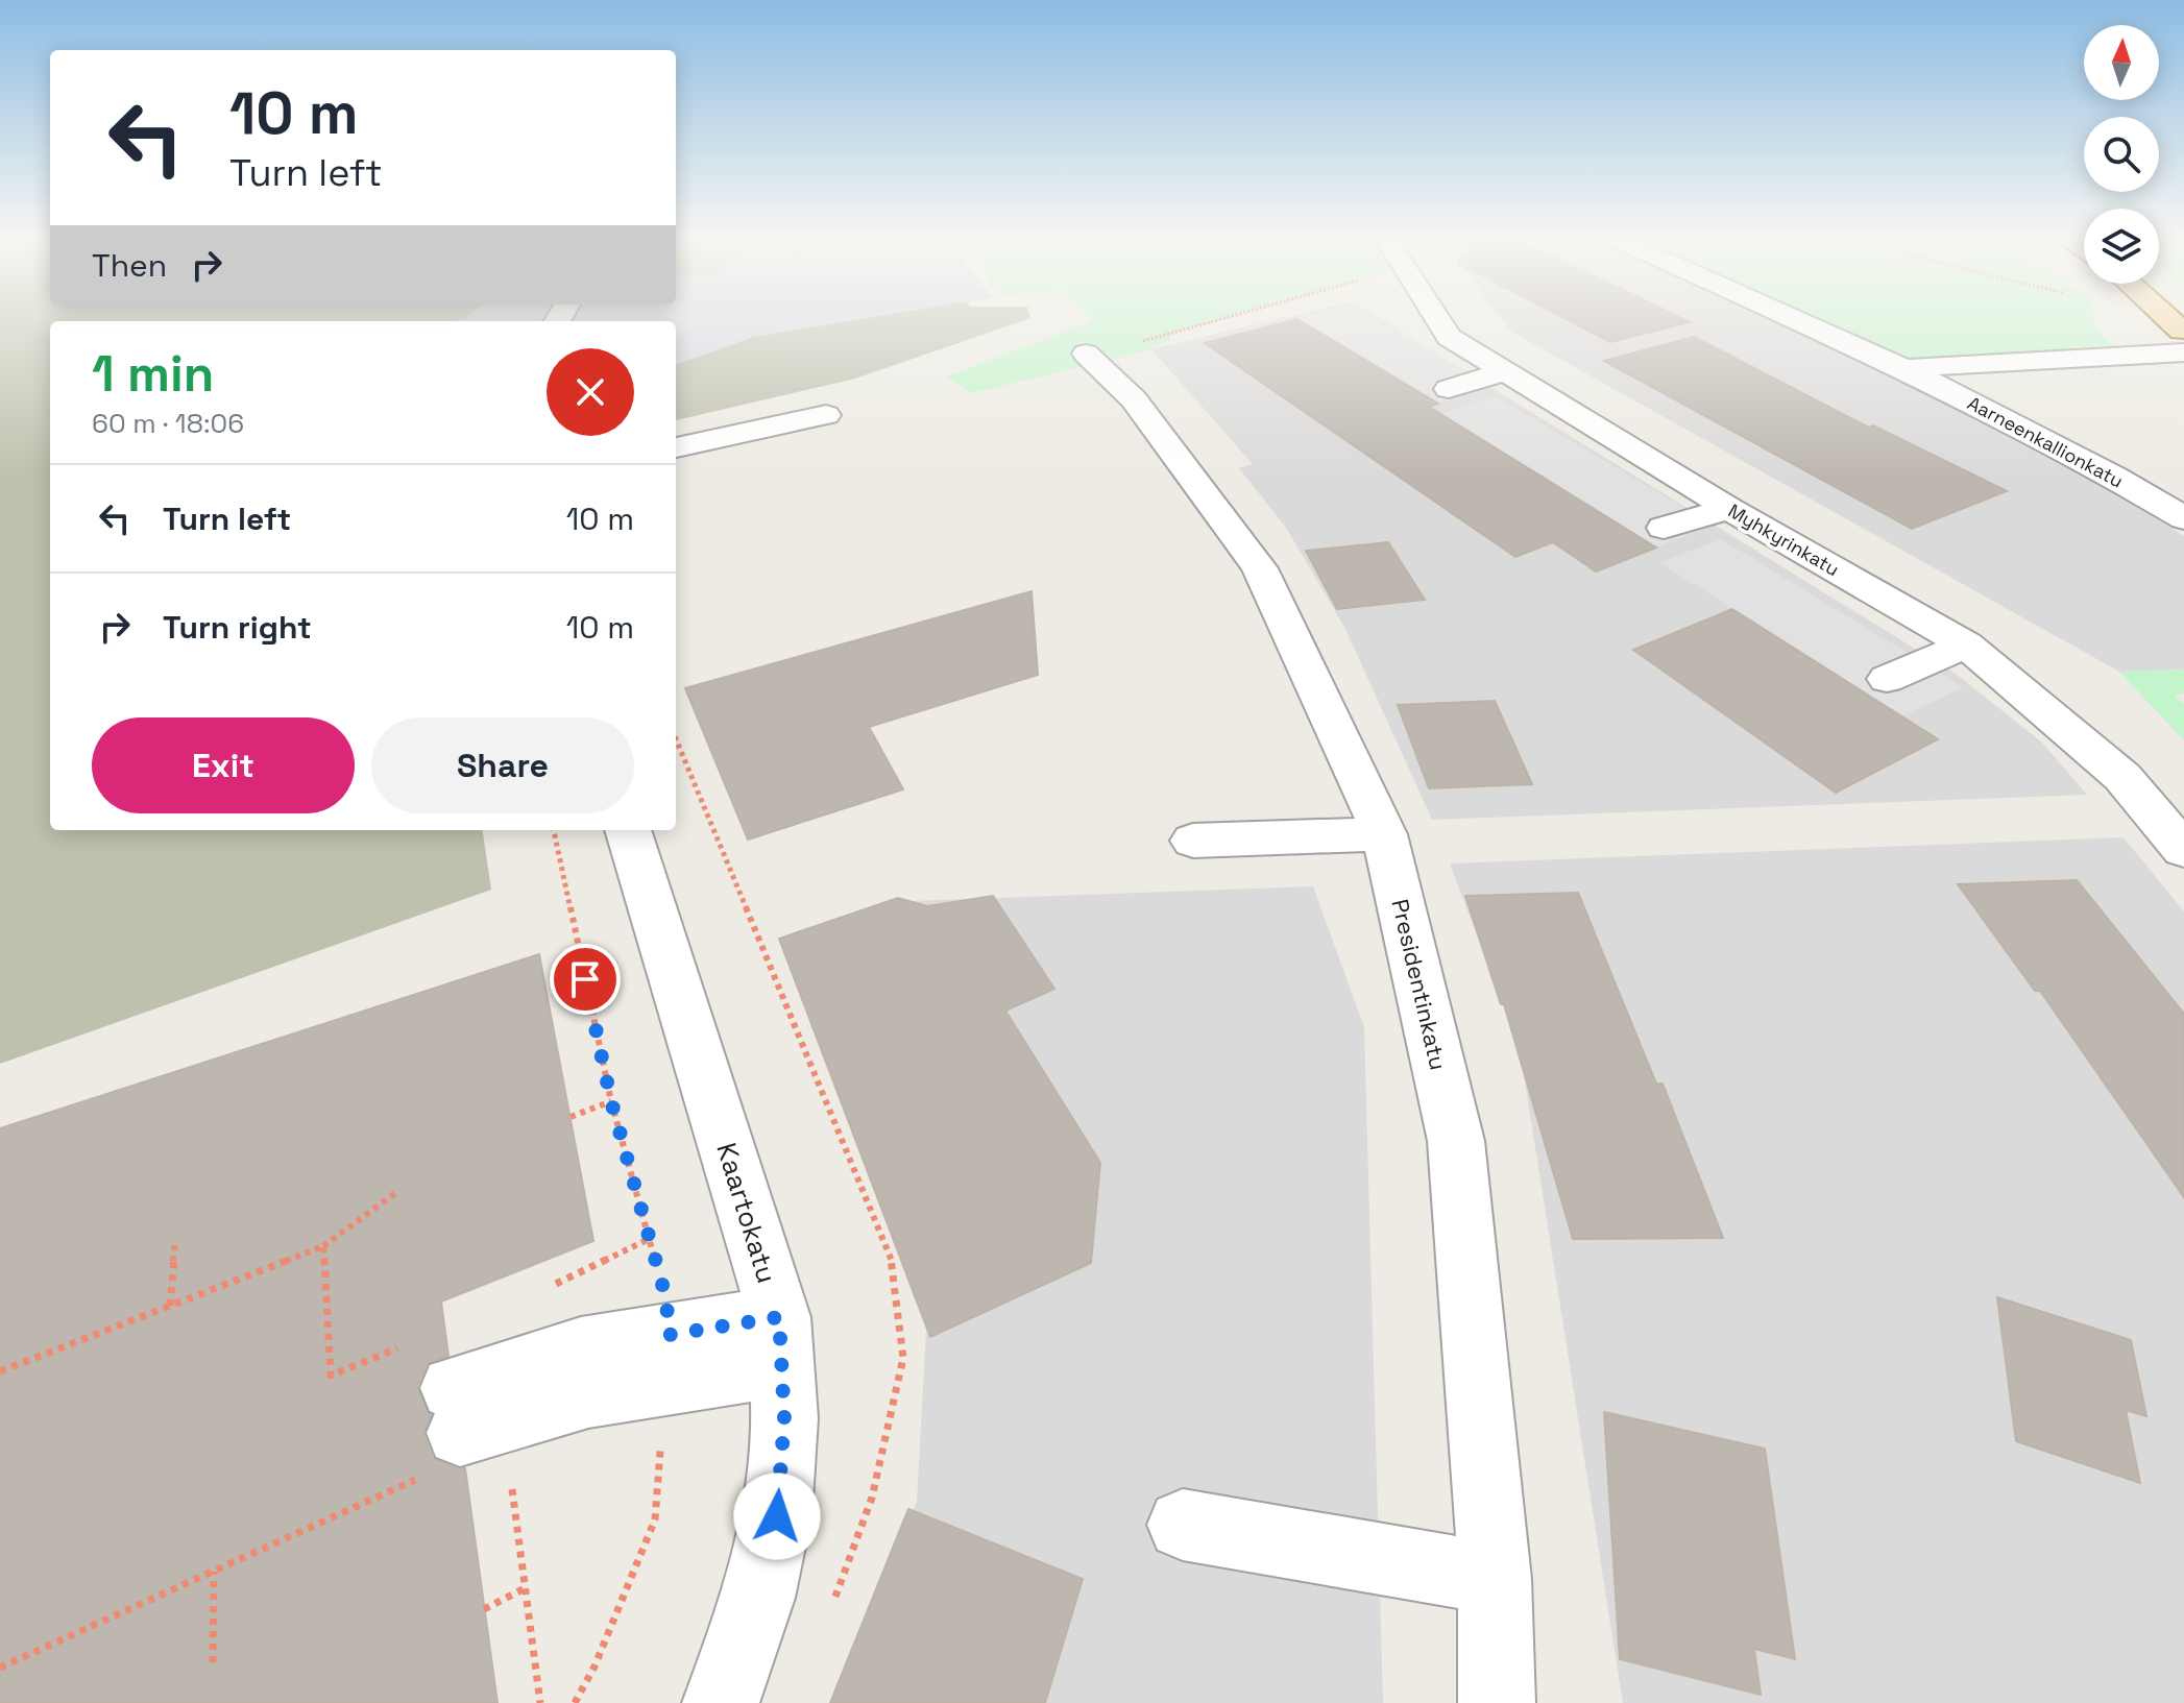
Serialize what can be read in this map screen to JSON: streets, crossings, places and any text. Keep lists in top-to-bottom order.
{
  "streets": {
    "street": [
      "Aarneenkallionkatu",
      "Myhkyrinkatu",
      "Presidentinkatu",
      "Kaartokatu"
    ]
  },
  "north": "top",
  "page": {
    "turn": ["10 m", "Turn left"],
    "then": "Then",
    "heading": ["1 min", "60 m · 18:06"],
    "list": [
      {
        "name": "Turn left",
        "value": "10 m"
      },
      {
        "name": "Turn right",
        "value": "10 m"
      }
    ],
    "buttons": ["Exit", "Share"]
  }
}
